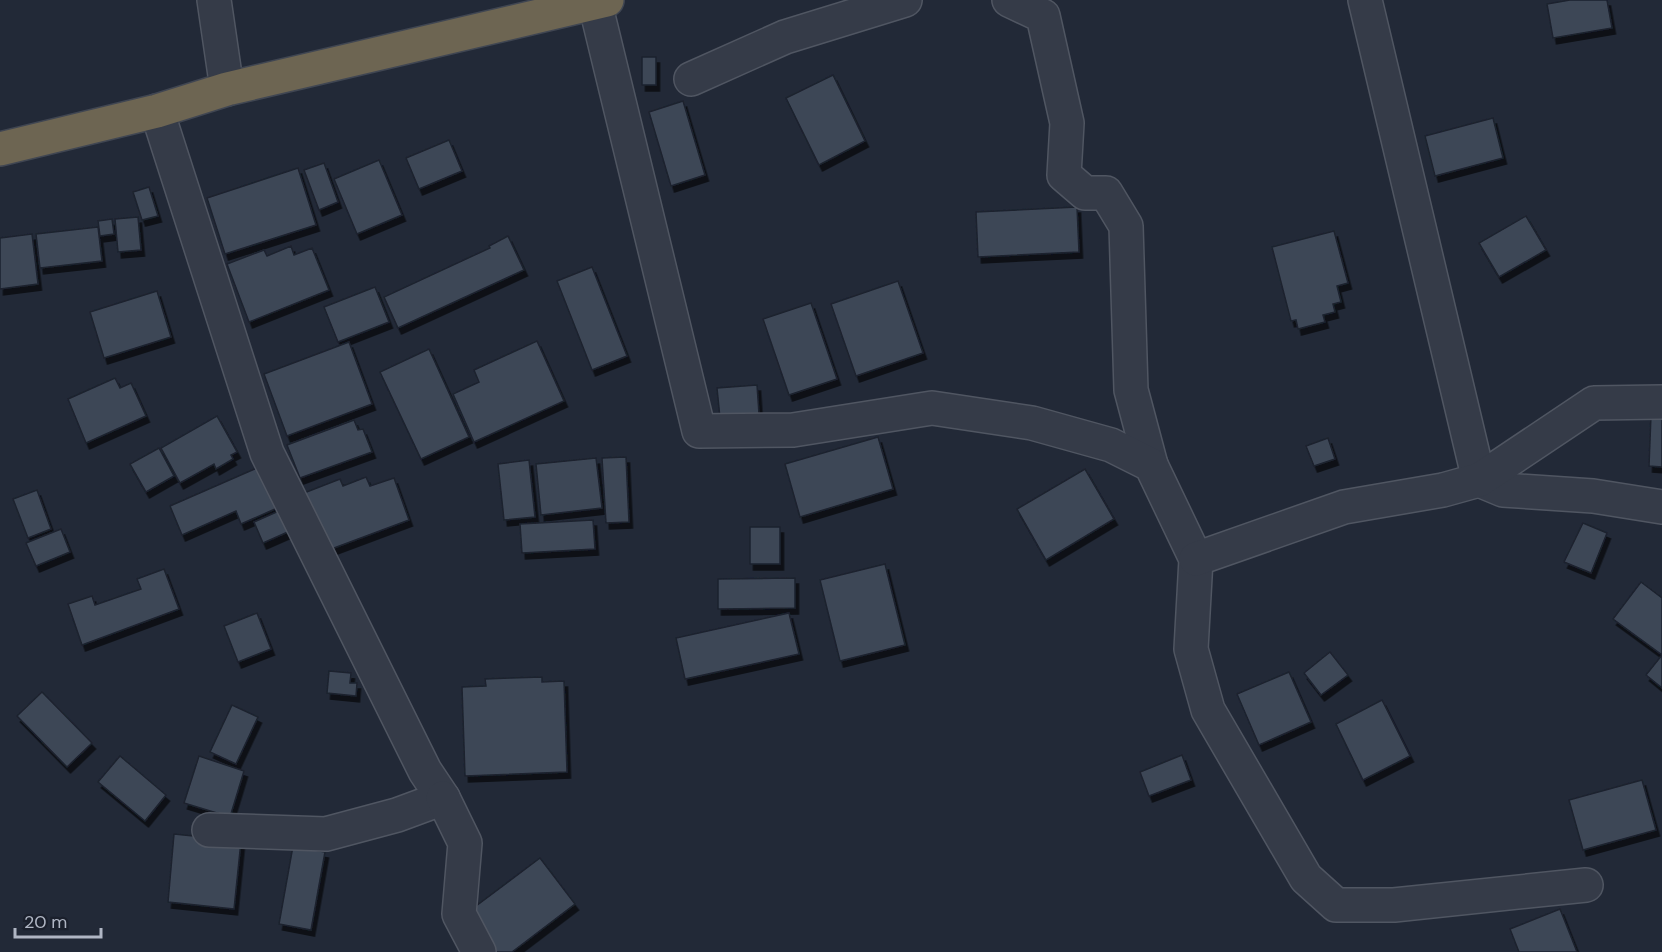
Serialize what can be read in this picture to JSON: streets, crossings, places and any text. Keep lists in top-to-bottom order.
{
  "scale_bar": "20 m"
}
